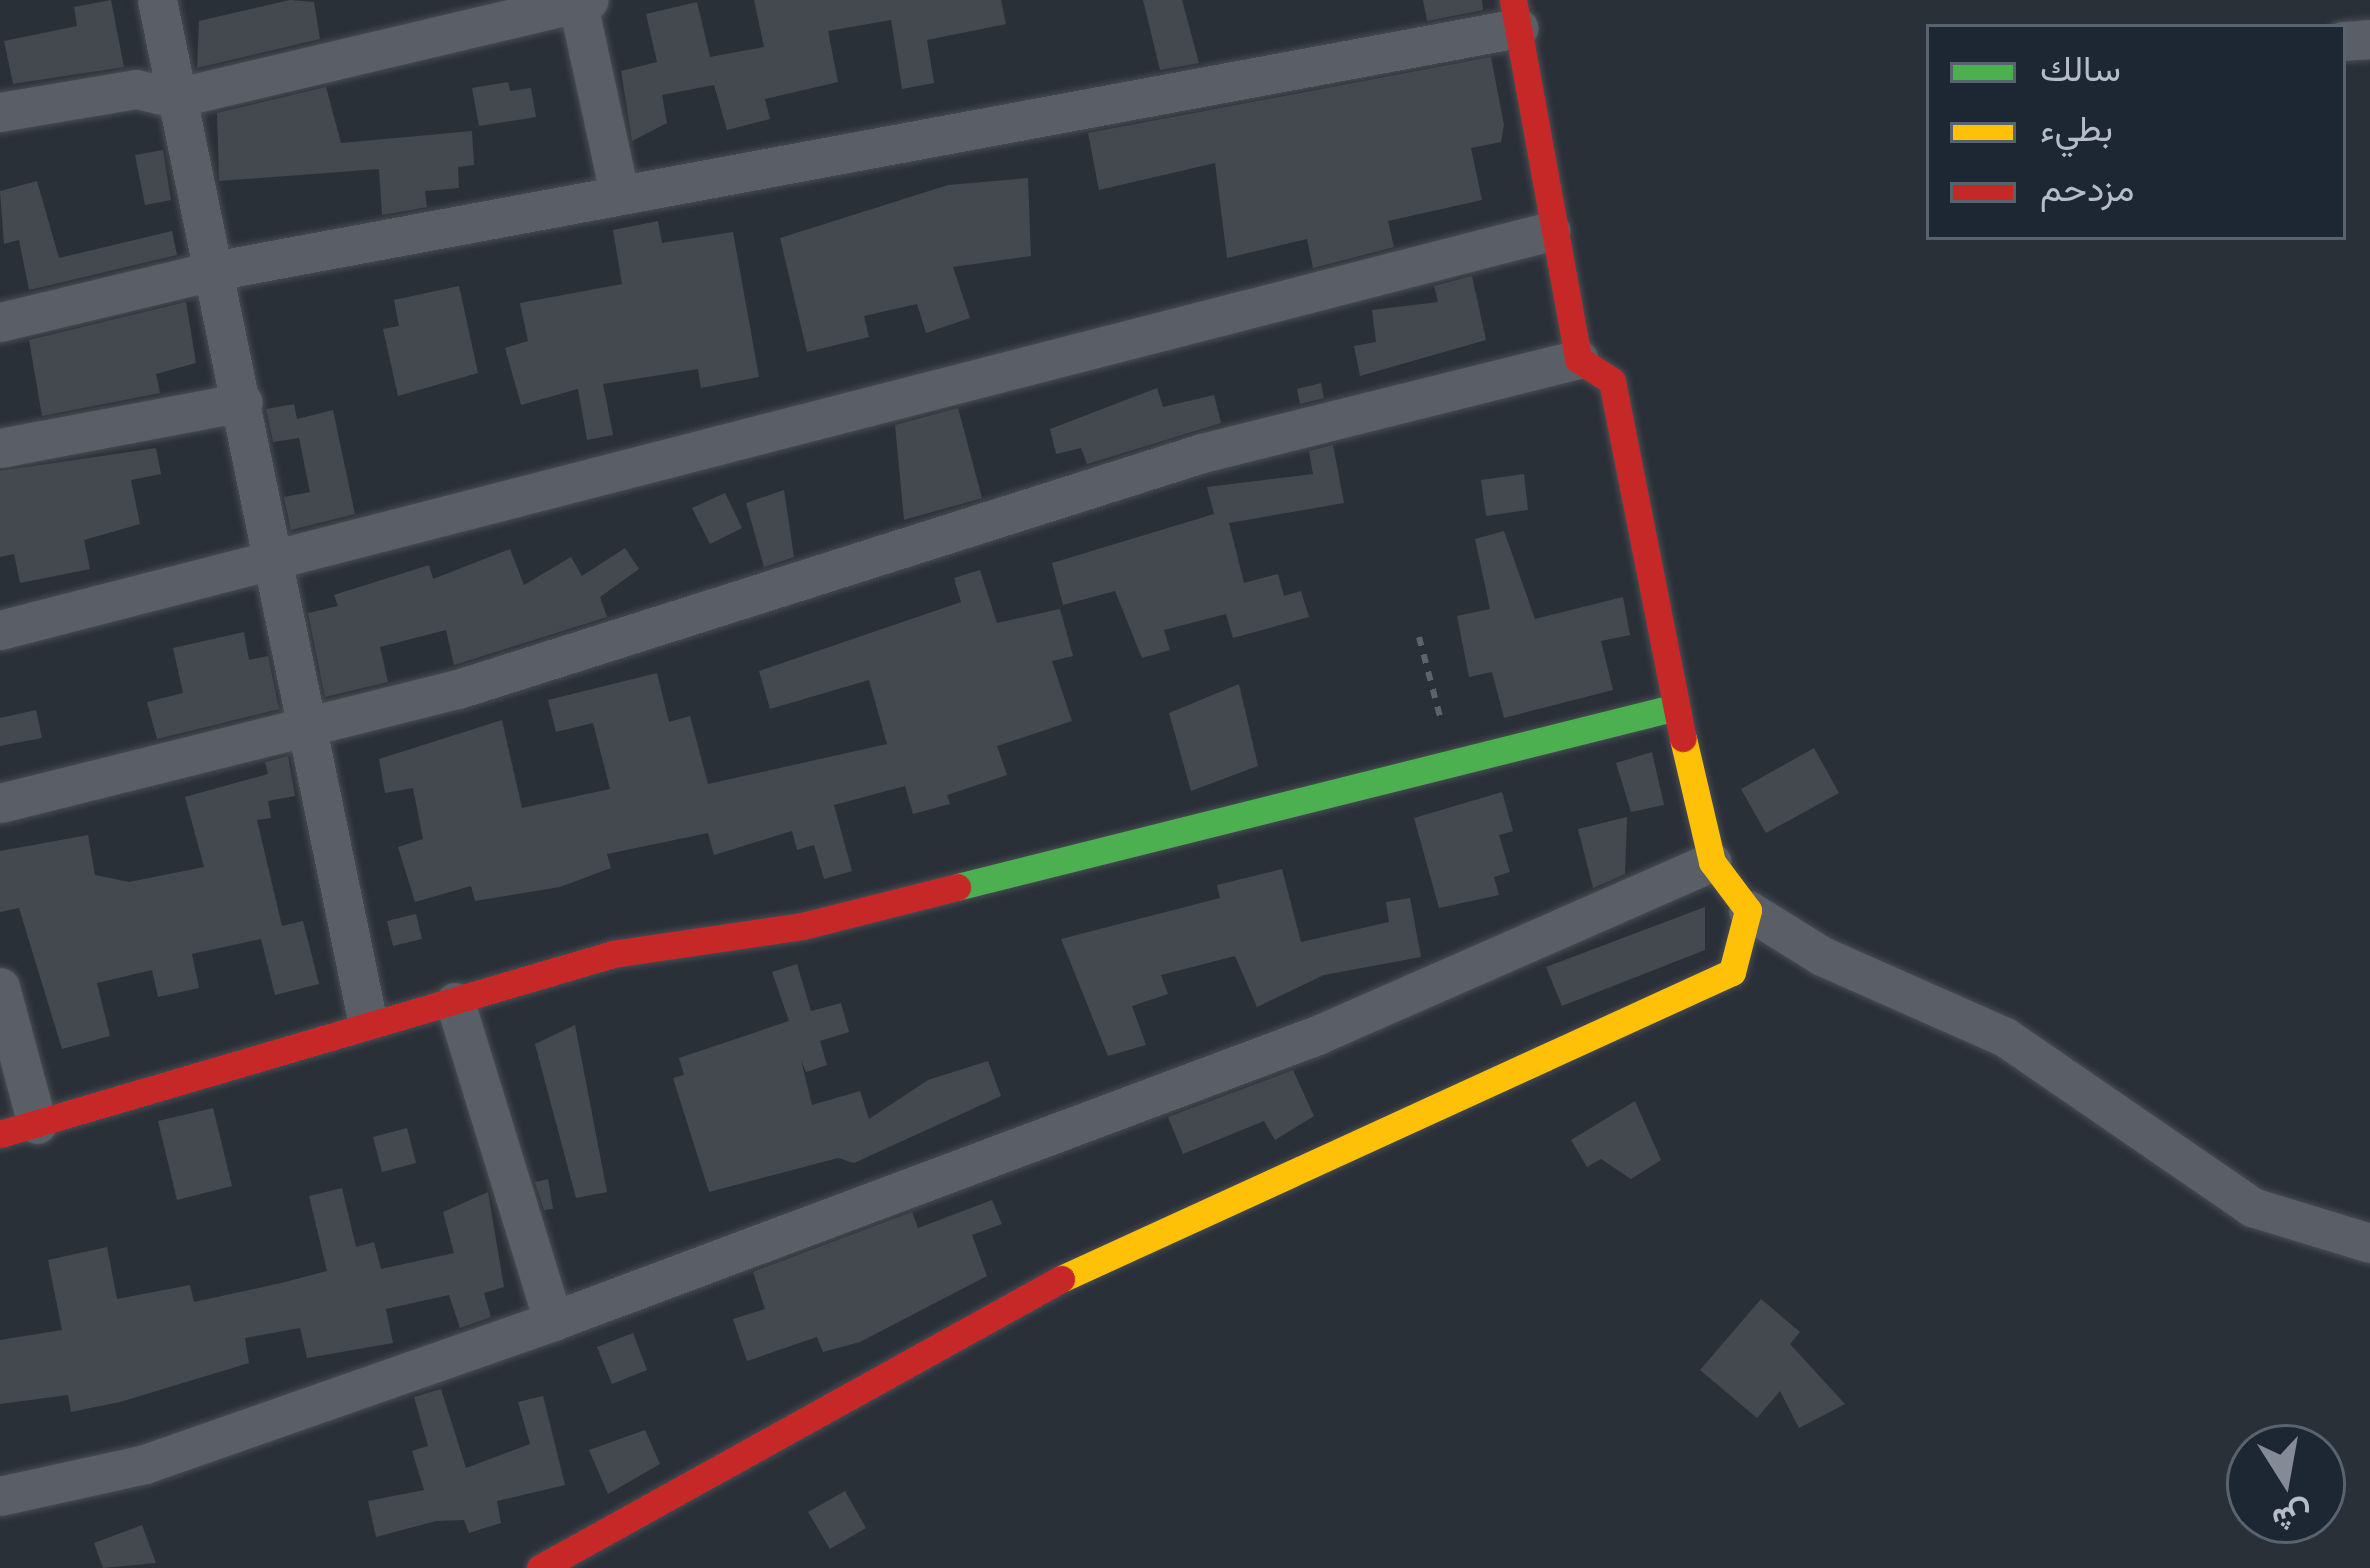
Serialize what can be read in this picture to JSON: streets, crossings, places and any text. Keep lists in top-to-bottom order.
{
  "legend": ["سالك", "بطيء", "مزدحم"],
  "north": "bottom"
}
